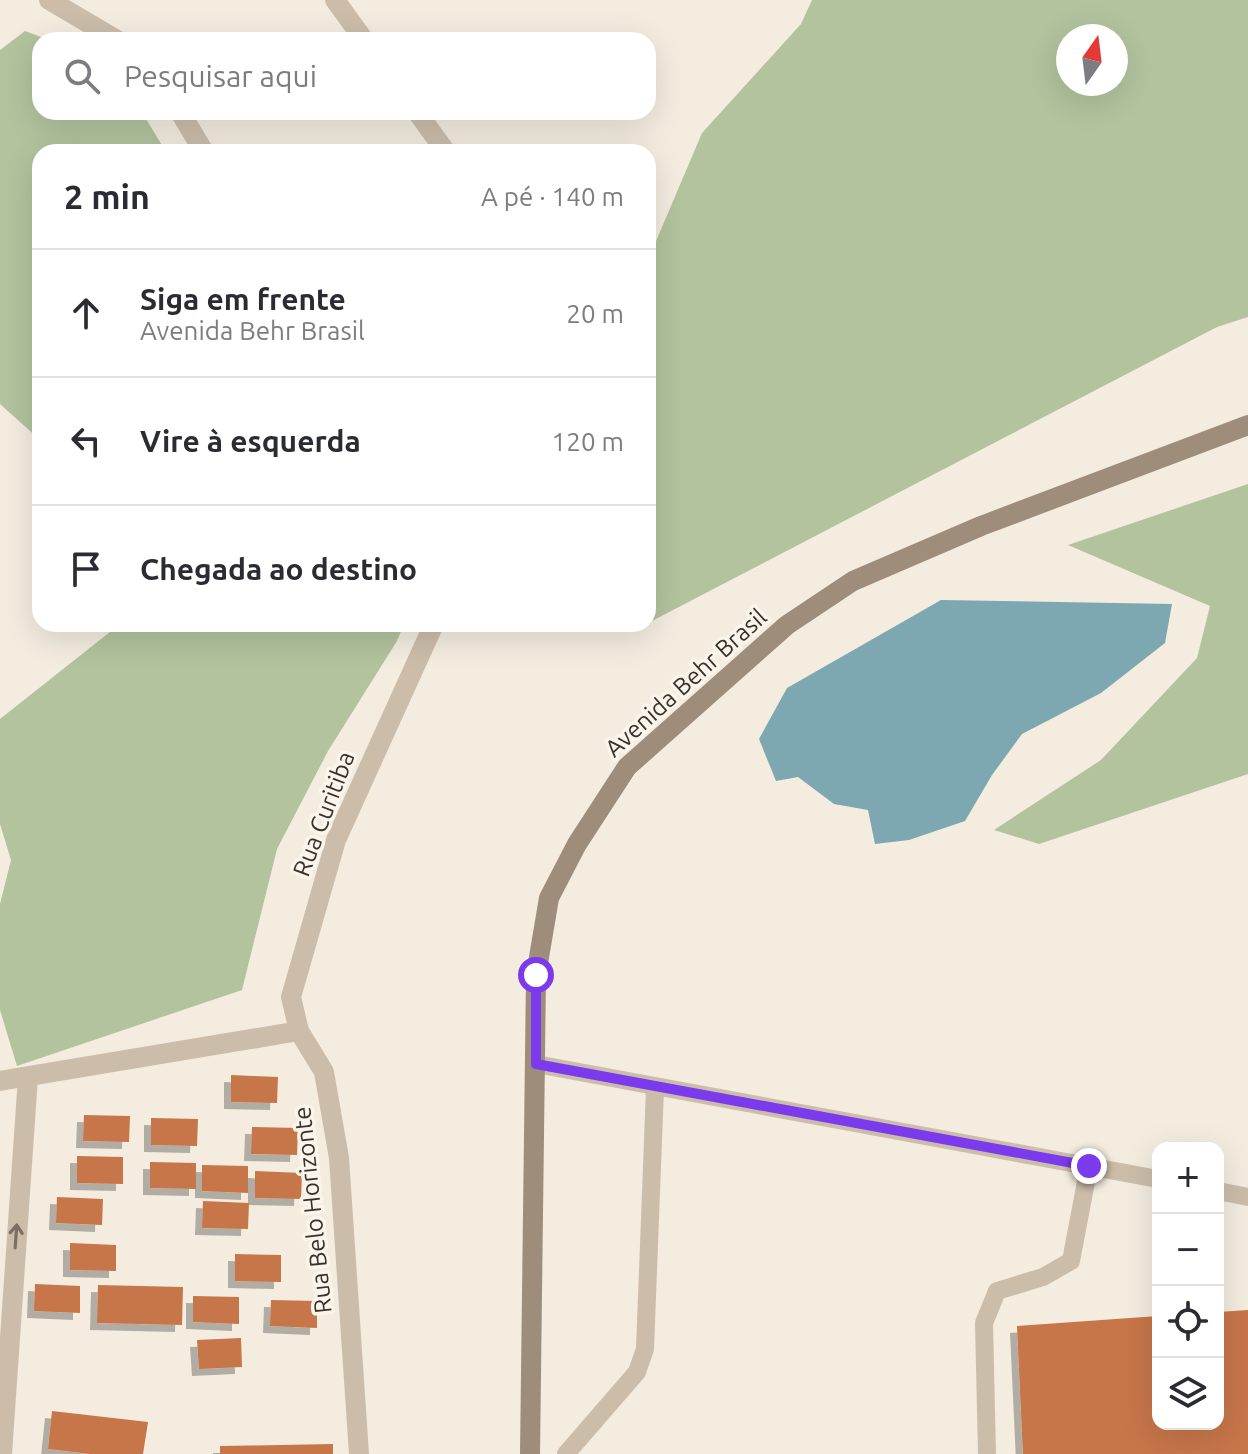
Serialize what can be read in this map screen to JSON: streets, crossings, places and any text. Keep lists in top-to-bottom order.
{
  "streets": {
    "street": ["Avenida Behr Brasil", "Rua Curitiba", "Rua Belo Horizonte"]
  },
  "crossings": [
    ["Rua Curitiba", "Rua Belo Horizonte"]
  ],
  "north": "top",
  "page": {
    "search": "Pesquisar aqui",
    "heading": ["2 min", "A pé · 140 m"],
    "list": [
      ["Siga em frente", "Avenida Behr Brasil", "20 m"],
      ["Vire à esquerda", "120 m"],
      "Chegada ao destino"
    ],
    "map_buttons": ["+", "−"]
  }
}
